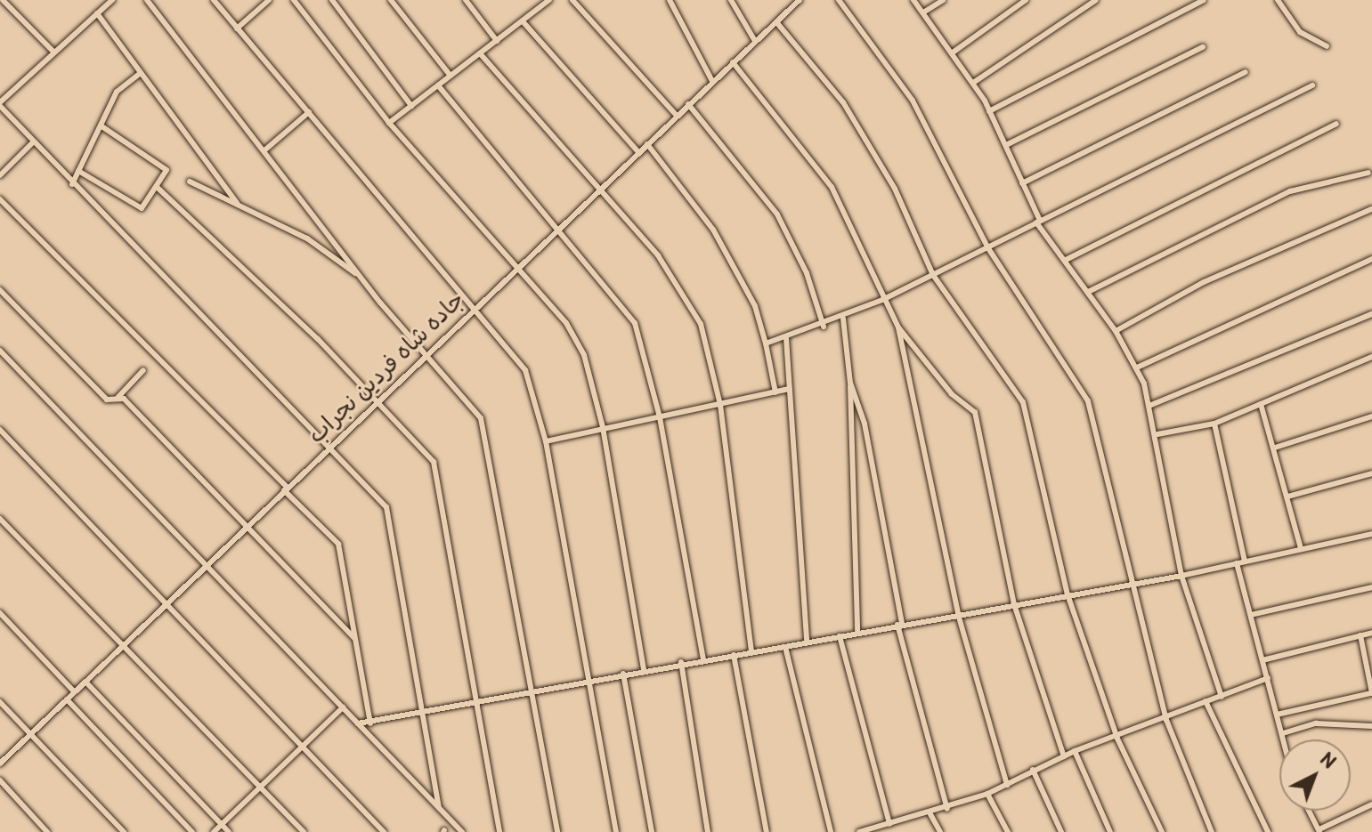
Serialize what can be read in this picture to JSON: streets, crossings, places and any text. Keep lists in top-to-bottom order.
{
  "streets": {
    "street": ["جاده شاه فردین نجراب"]
  },
  "north": "top right"
}
